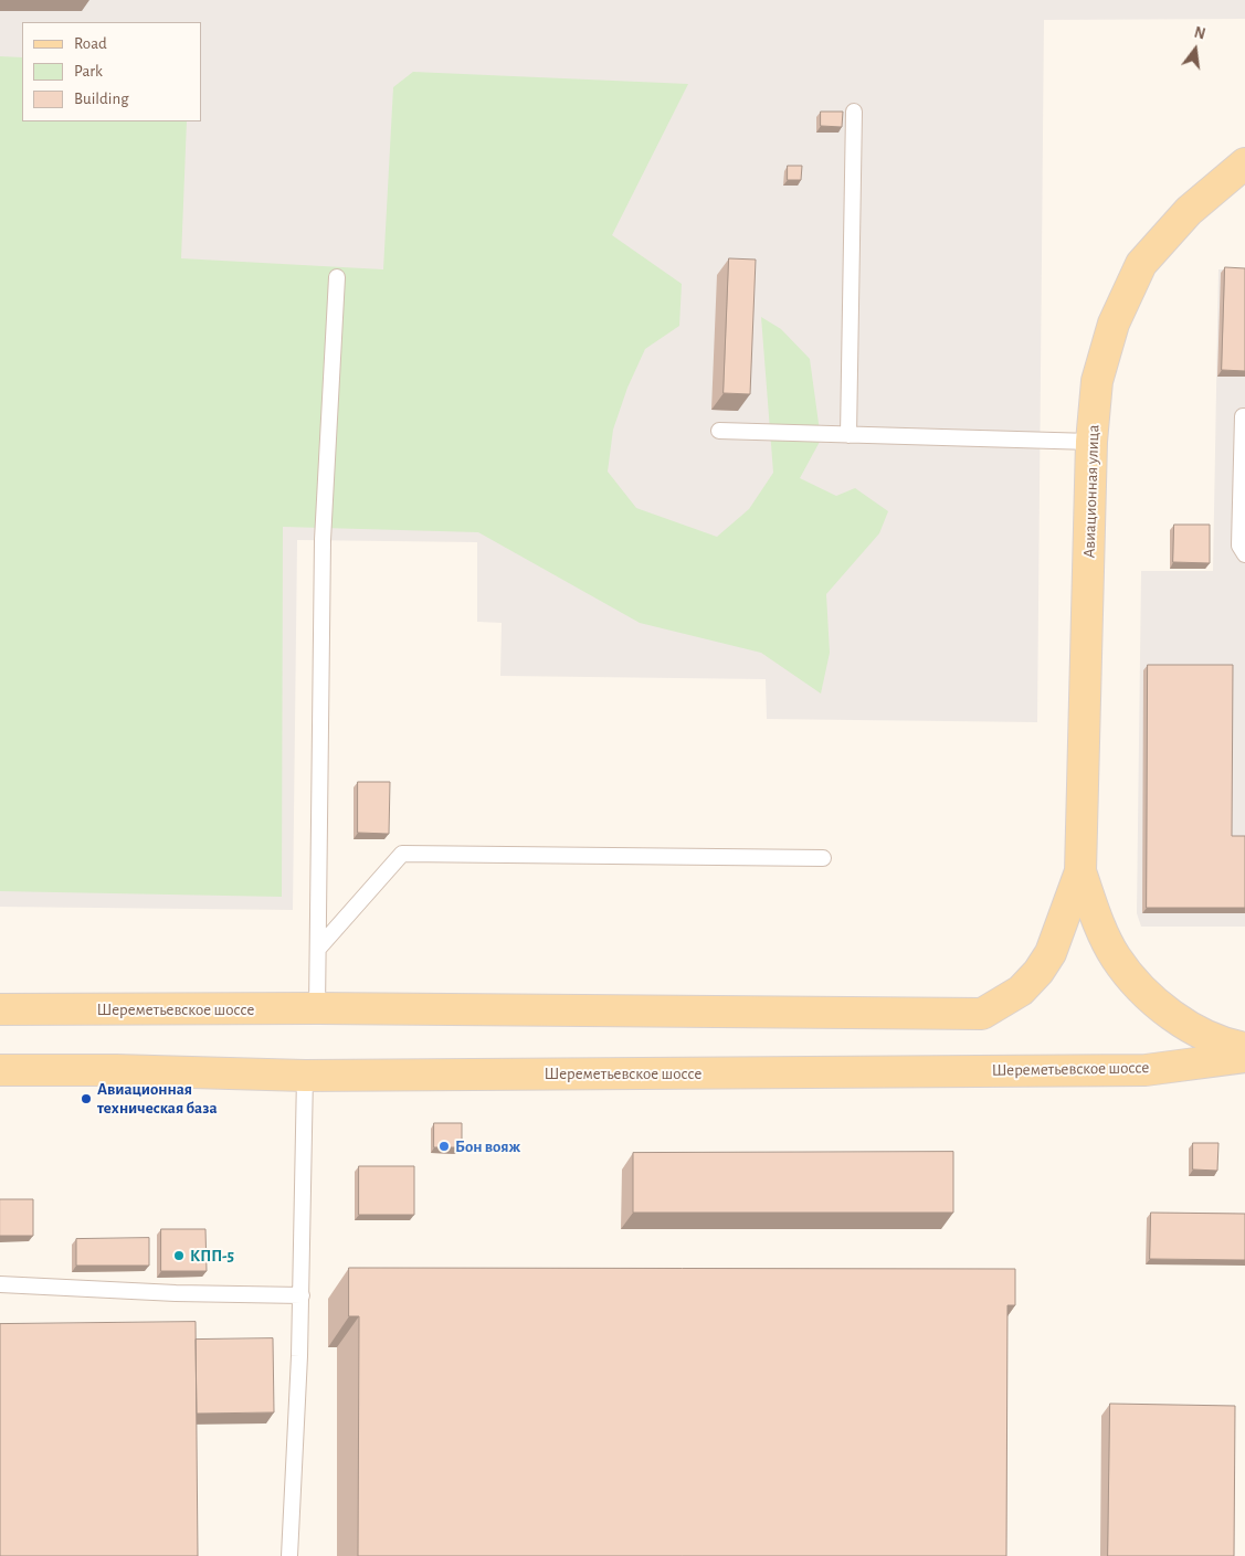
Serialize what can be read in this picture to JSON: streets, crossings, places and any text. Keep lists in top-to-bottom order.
{
  "streets": {
    "main road": ["Авиационная улица", "Шереметьевское шоссе"]
  },
  "crossings": [
    ["Авиационная улица", "Шереметьевское шоссе"]
  ],
  "places": ["Авиационная техническая база", "Бон вояж", "КПП-5"],
  "legend": ["Road", "Park", "Building"],
  "north": "top"
}
